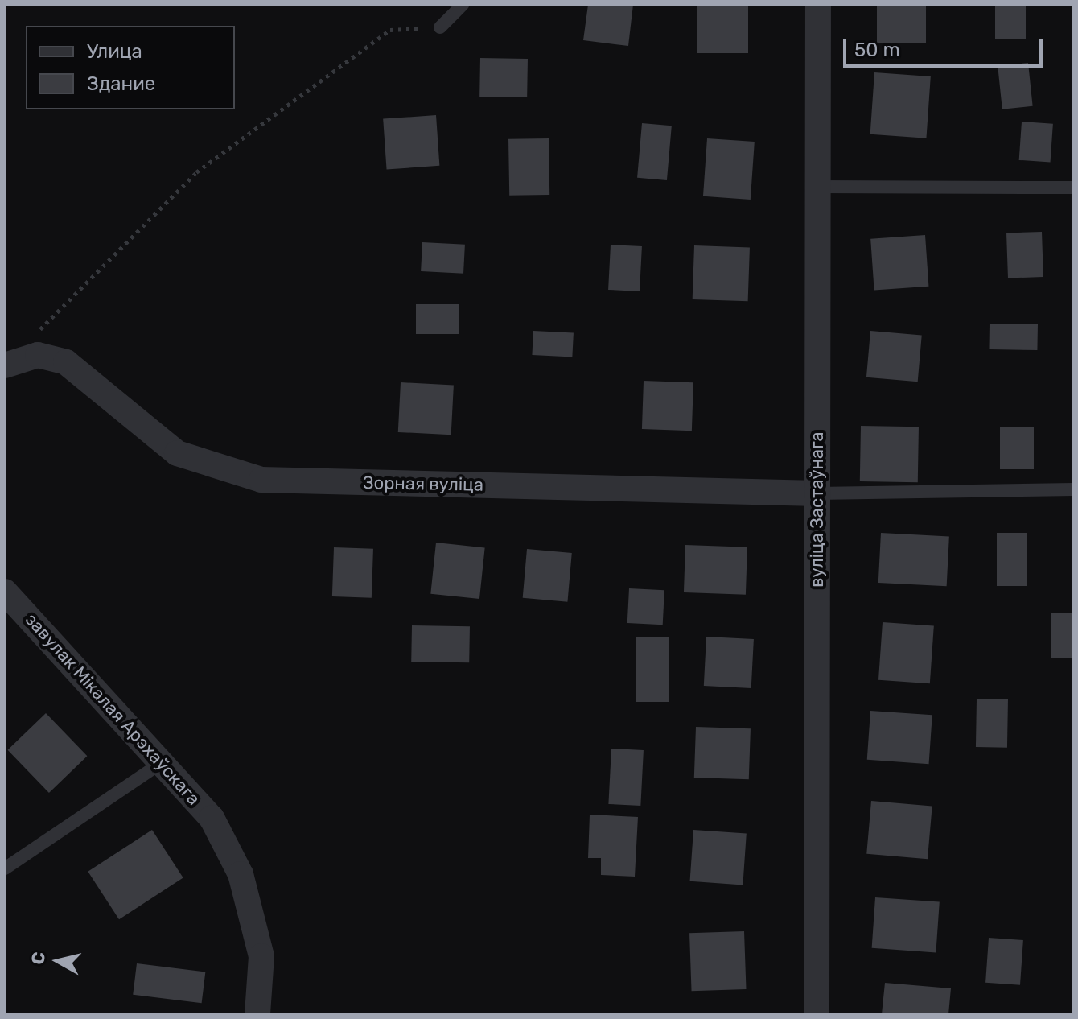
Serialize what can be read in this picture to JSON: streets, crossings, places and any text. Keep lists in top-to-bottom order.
{
  "streets": {
    "street": ["Зорная вуліца", "вуліца Застаўнага", "завулак Мікалая Арэхаўскага"]
  },
  "crossings": [
    ["Зорная вуліца", "вуліца Застаўнага"]
  ],
  "legend": ["Улица", "Здание"],
  "scale_bar": "50 m",
  "north": "left"
}
